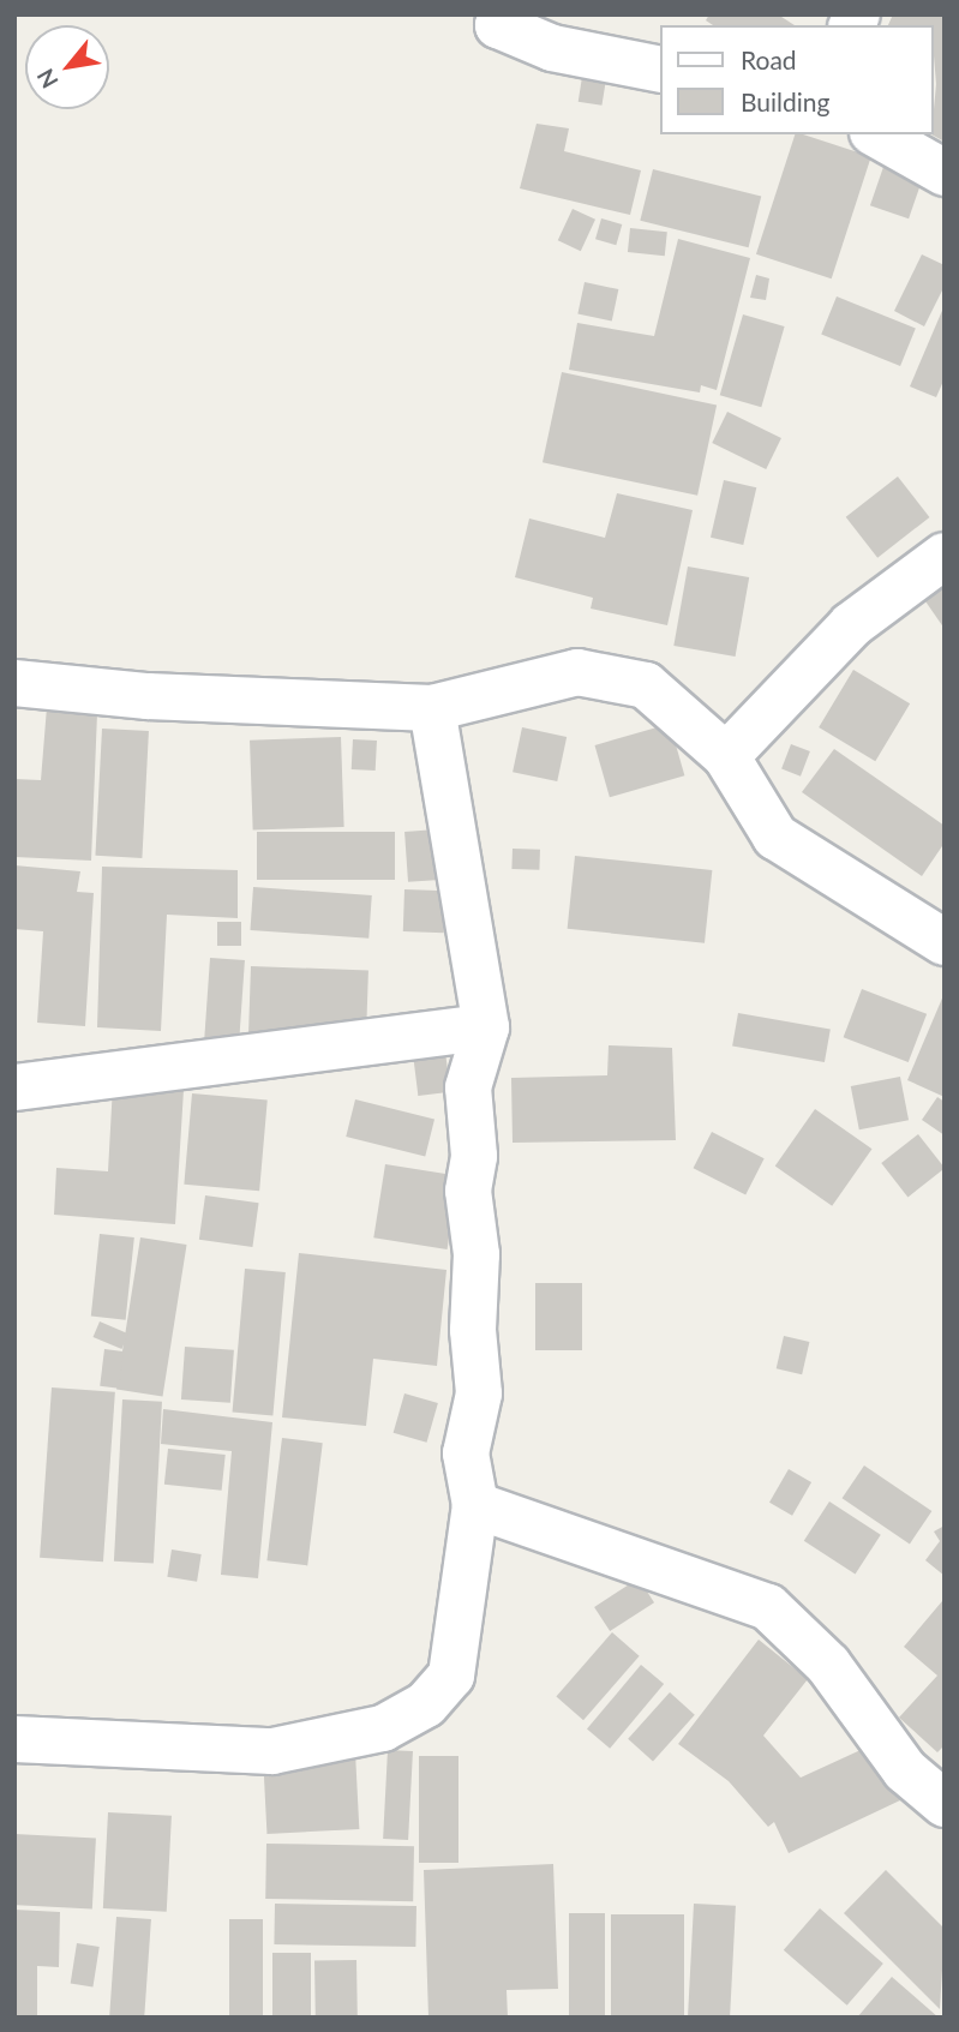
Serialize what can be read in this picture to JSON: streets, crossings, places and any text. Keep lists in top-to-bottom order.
{
  "legend": ["Road", "Building"],
  "north": "bottom left"
}
